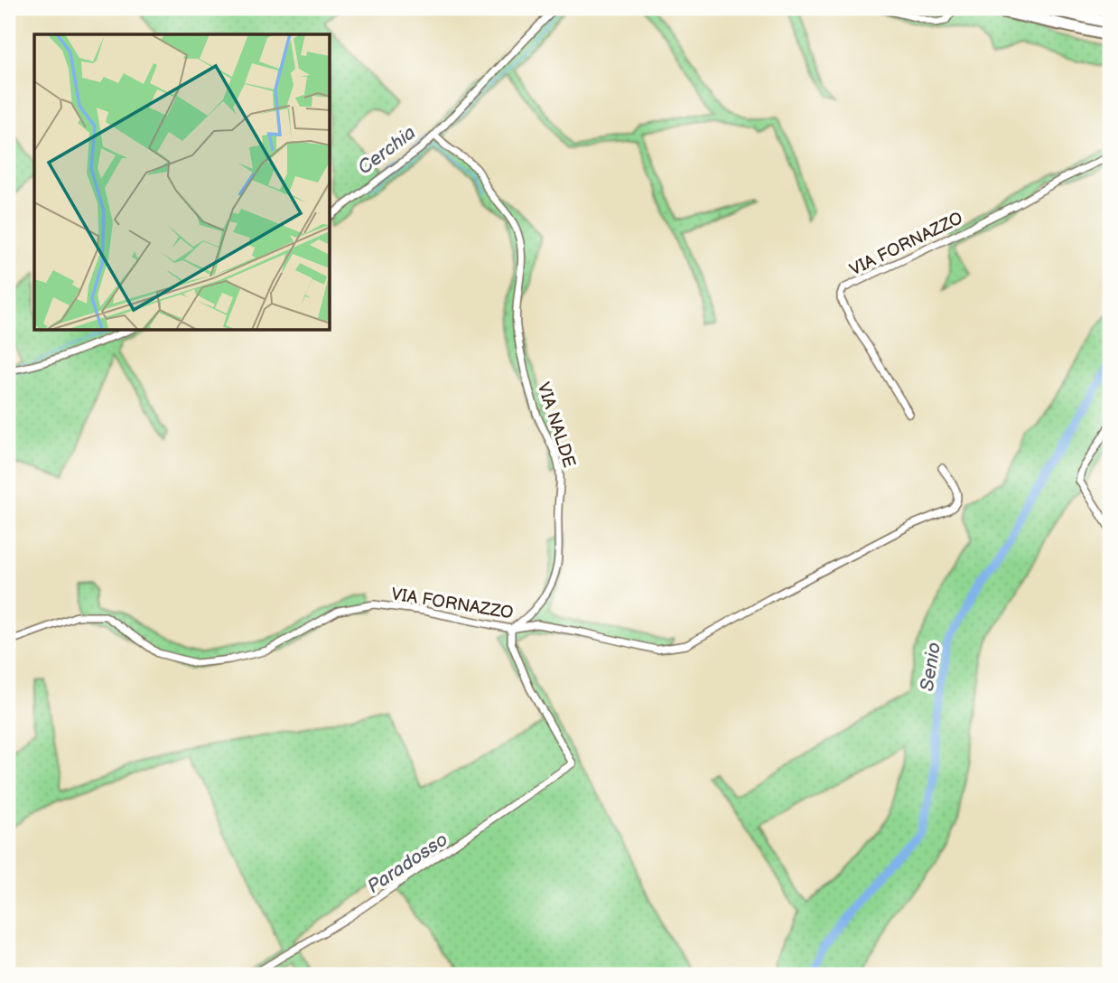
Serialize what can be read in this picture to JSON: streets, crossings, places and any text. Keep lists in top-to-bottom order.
{
  "streets": {
    "street": ["VIA FORNAZZO", "VIA NALDE"]
  },
  "crossings": [
    ["VIA FORNAZZO", "VIA NALDE"]
  ],
  "water": ["Cerchia", "Senio", "Paradosso"]
}
